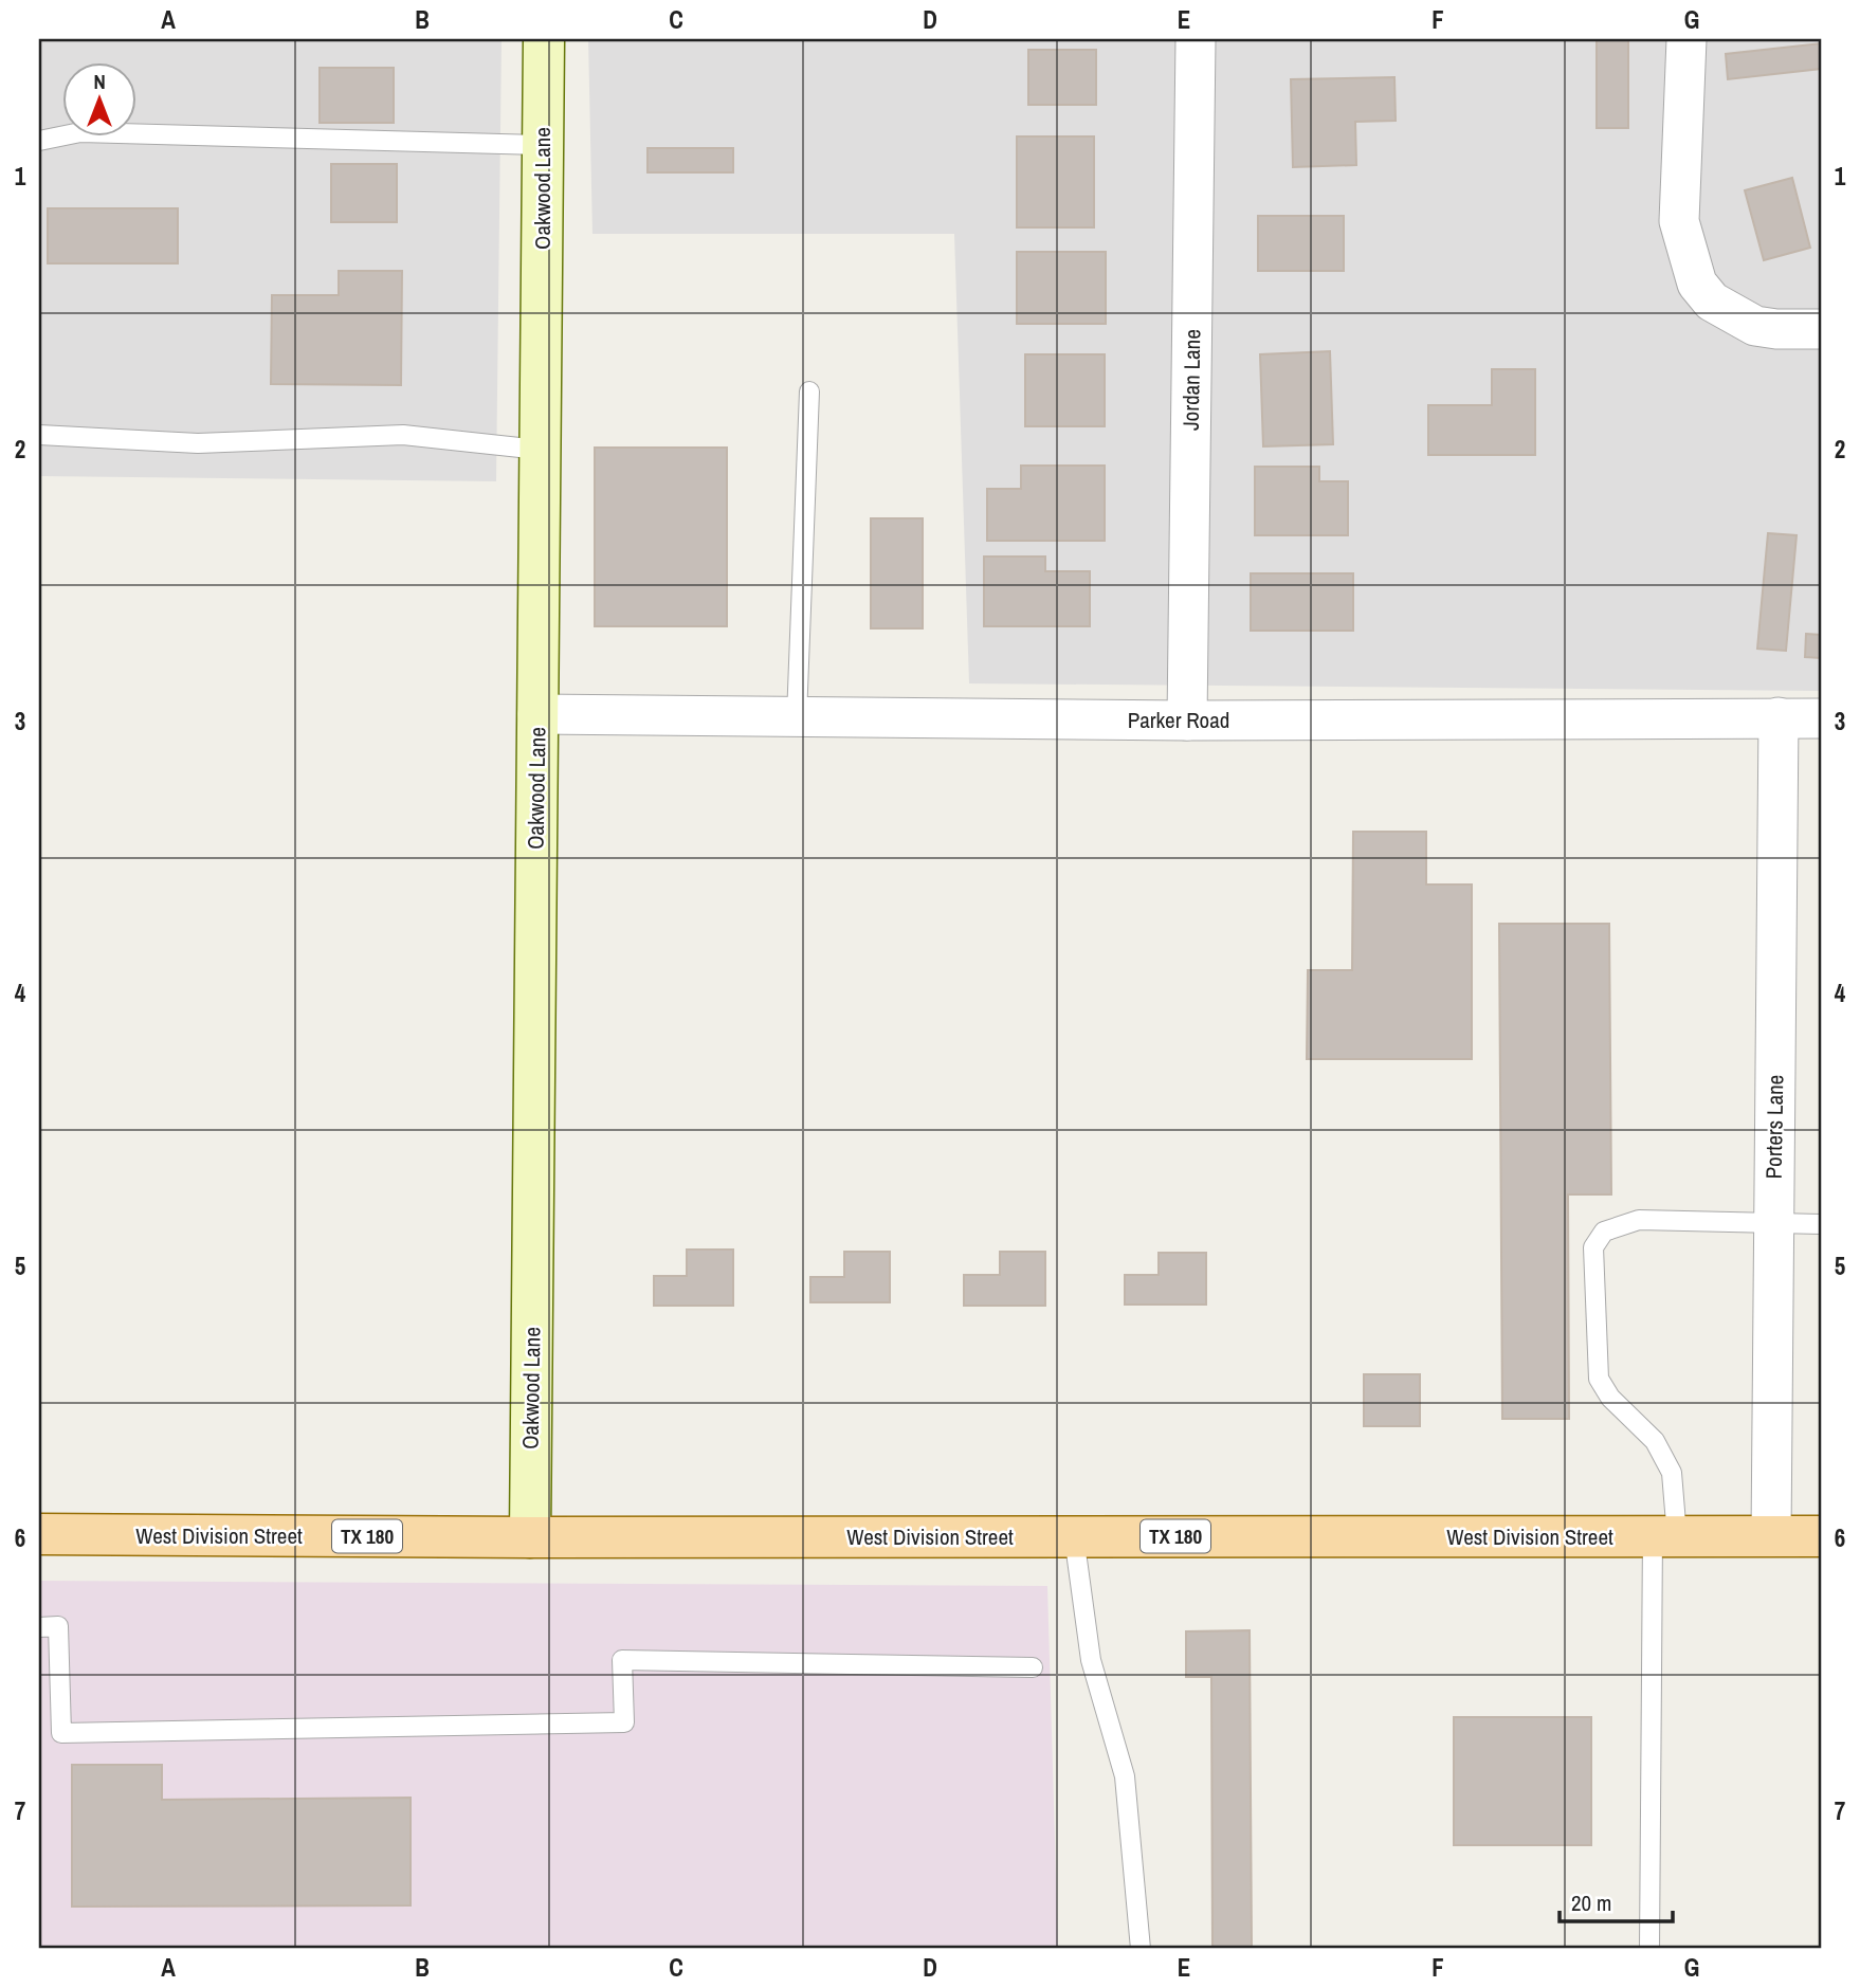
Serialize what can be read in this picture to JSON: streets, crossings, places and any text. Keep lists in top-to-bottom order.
{
  "streets": {
    "main road": ["West Division Street", "TX 180"],
    "street": [
      "Oakwood Lane",
      "Jordan Lane",
      "Parker Road",
      "Porters Lane"
    ]
  },
  "crossings": [
    ["Oakwood Lane", "Parker Road"],
    ["Oakwood Lane", "West Division Street"],
    ["Jordan Lane", "Parker Road"],
    ["Parker Road", "Porters Lane"],
    ["Porters Lane", "West Division Street"]
  ],
  "scale_bar": "20 m",
  "north": "top",
  "grid": {
    "columns": [
      "A",
      "B",
      "C",
      "D",
      "E",
      "F",
      "G"
    ],
    "rows": [
      "1",
      "2",
      "3",
      "4",
      "5",
      "6",
      "7"
    ]
  }
}
